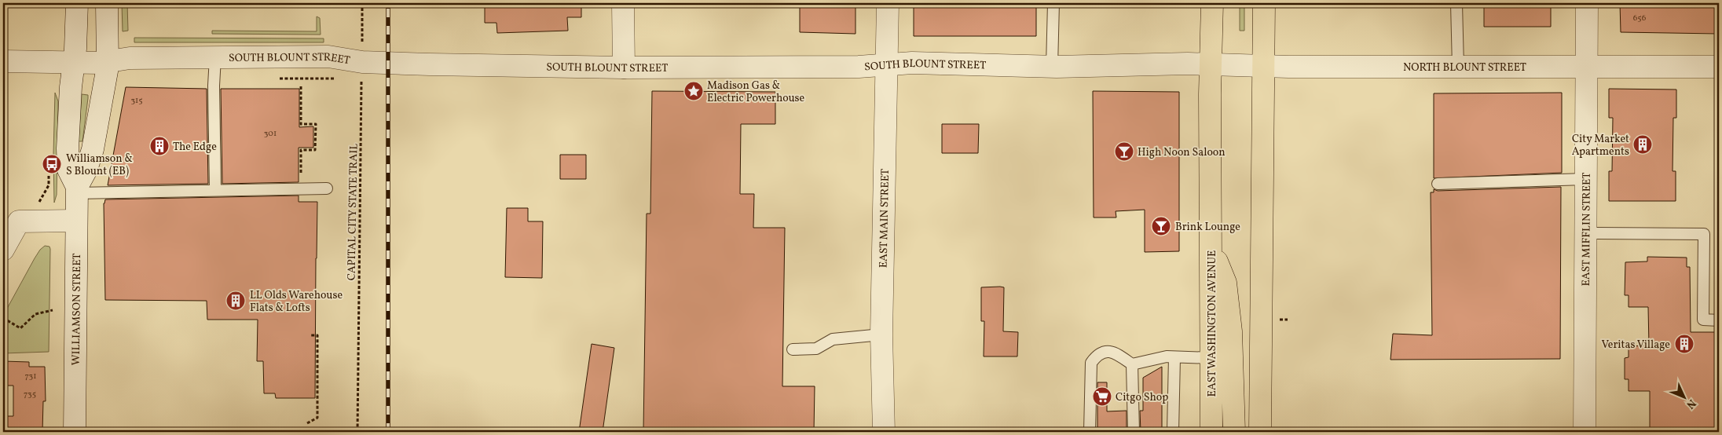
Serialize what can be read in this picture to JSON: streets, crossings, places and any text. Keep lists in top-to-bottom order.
{
  "streets": {
    "main road": ["EAST WASHINGTON AVENUE"],
    "street": [
      "SOUTH BLOUNT STREET",
      "NORTH BLOUNT STREET",
      "EAST MAIN STREET",
      "EAST MIFFLIN STREET",
      "WILLIAMSON STREET"
    ],
    "path": ["CAPITAL CITY STATE TRAIL"]
  },
  "crossings": [
    ["SOUTH BLOUNT STREET", "NORTH BLOUNT STREET"],
    ["SOUTH BLOUNT STREET", "EAST MAIN STREET"],
    ["SOUTH BLOUNT STREET", "WILLIAMSON STREET"],
    ["SOUTH BLOUNT STREET", "EAST WASHINGTON AVENUE"],
    ["NORTH BLOUNT STREET", "EAST MIFFLIN STREET"],
    ["NORTH BLOUNT STREET", "EAST WASHINGTON AVENUE"]
  ],
  "places": {
    "place": ["Madison Gas & Electric Powerhouse"],
    "building": [
      "City Market Apartments",
      "The Edge",
      "LL Olds Warehouse Flats & Lofts",
      "Veritas Village"
    ],
    "bar": ["High Noon Saloon", "Brink Lounge"],
    "bus stop": ["Williamson & S Blount (EB)"],
    "supermarket": ["Citgo Shop"]
  },
  "house_numbers": [
    "656",
    "315",
    "301",
    "731",
    "735"
  ],
  "north": "bottom right"
}
